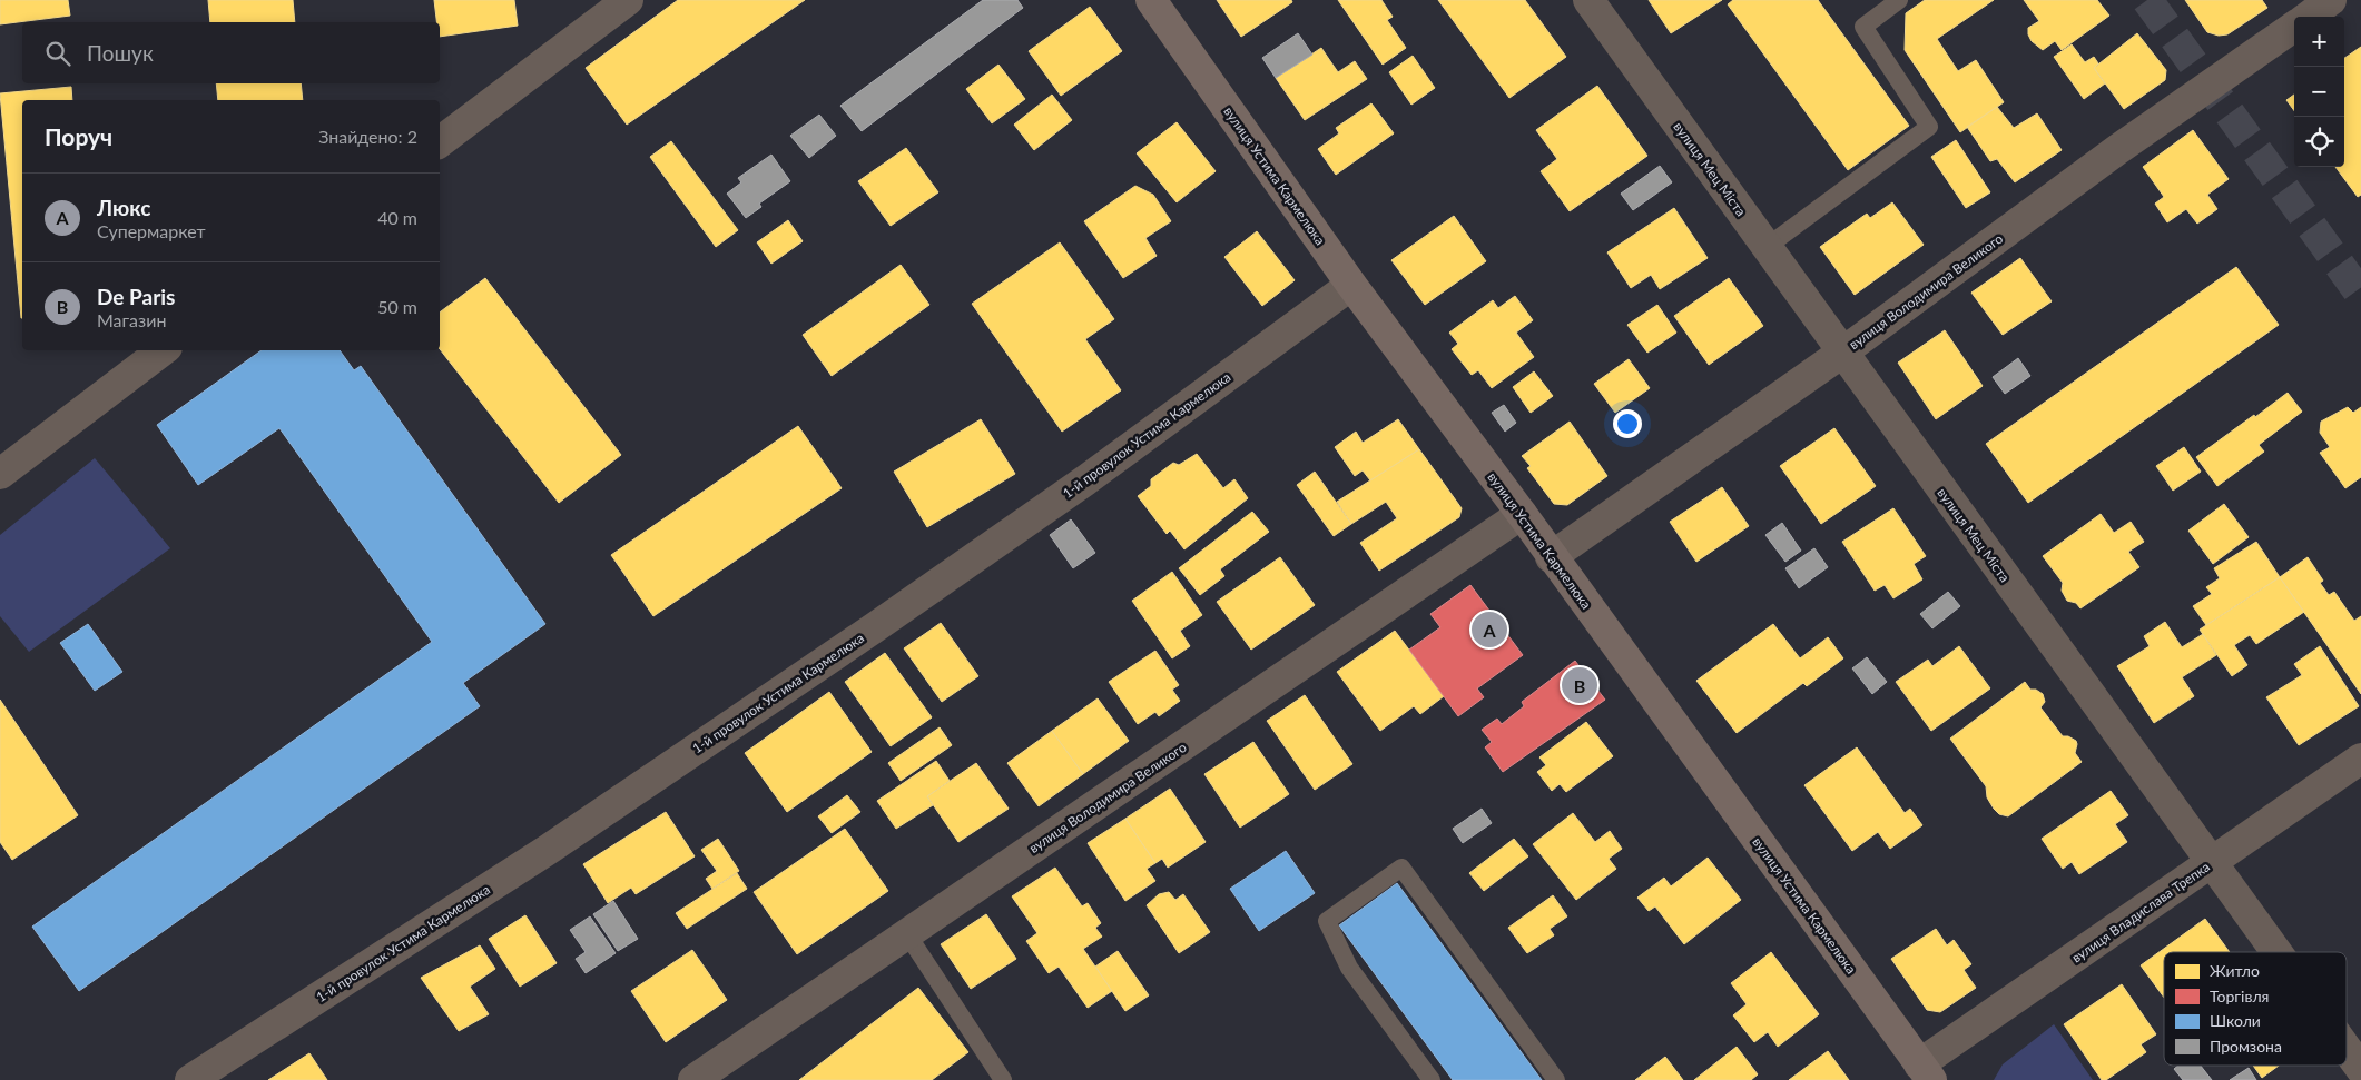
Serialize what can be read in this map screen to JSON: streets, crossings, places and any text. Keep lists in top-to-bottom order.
{
  "streets": {
    "street": [
      "вулиця Мец Міста",
      "вулиця Устима Кармелюка",
      "вулиця Володимира Великого",
      "1-й провулок Устима Кармелюка",
      "вулиця Владислава Трепка"
    ]
  },
  "crossings": [
    ["вулиця Мец Міста", "вулиця Володимира Великого"],
    ["вулиця Мец Міста", "вулиця Владислава Трепка"],
    ["вулиця Устима Кармелюка", "вулиця Володимира Великого"],
    ["вулиця Устима Кармелюка", "1-й провулок Устима Кармелюка"],
    ["вулиця Устима Кармелюка", "вулиця Владислава Трепка"]
  ],
  "legend": [
    "Житло",
    "Торгівля",
    "Школи",
    "Промзона"
  ],
  "page": {
    "map_buttons": ["+", "−"],
    "search": "Пошук",
    "heading": ["Поруч", "Знайдено: 2"],
    "list": [
      {
        "mark": "A",
        "name": "Люкс",
        "note": "Супермаркет",
        "value": "40 m"
      },
      {
        "mark": "B",
        "name": "De Paris",
        "note": "Магазин",
        "value": "50 m"
      }
    ],
    "pins": ["A", "B"]
  }
}
